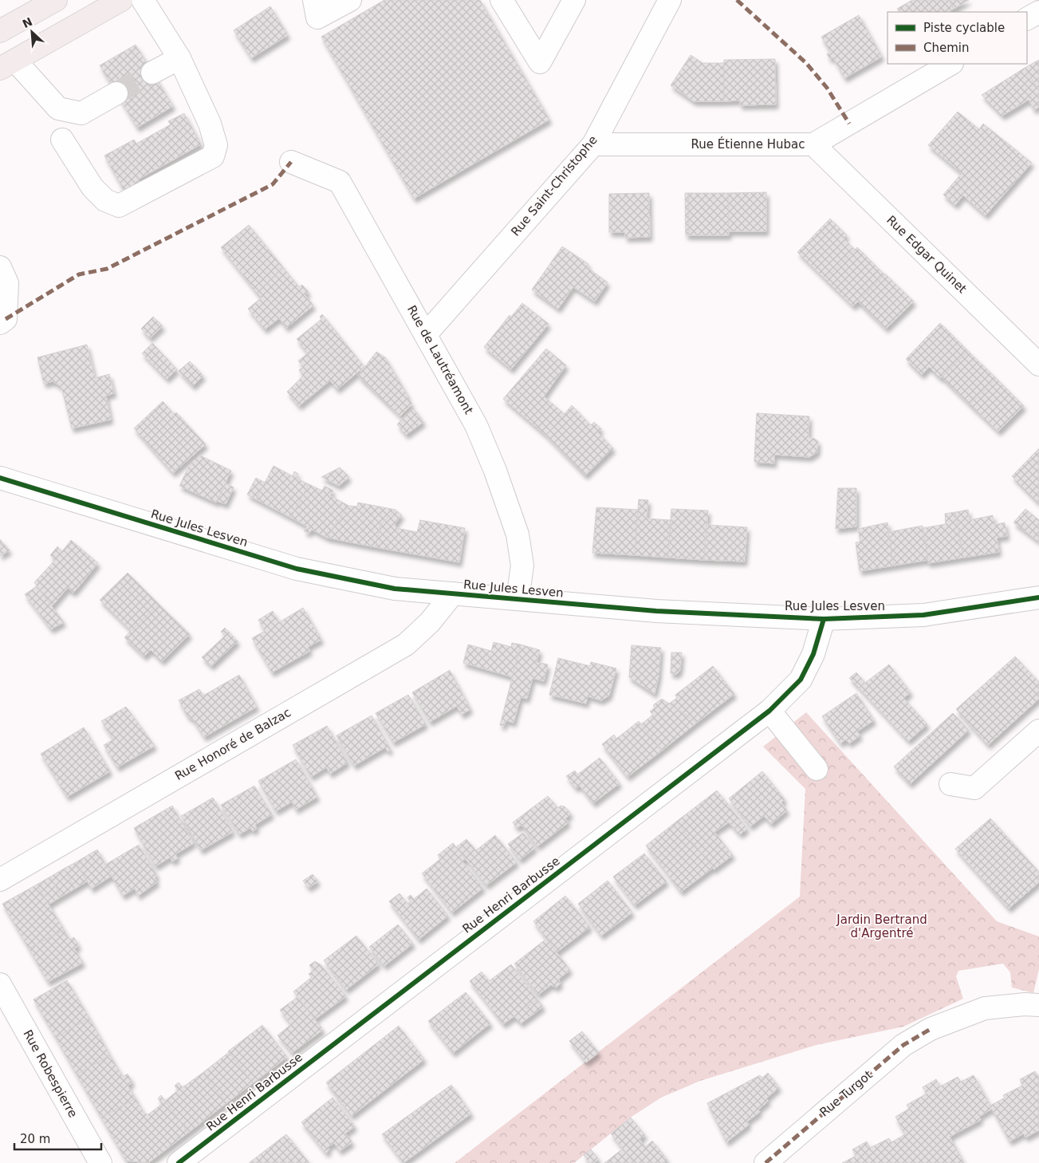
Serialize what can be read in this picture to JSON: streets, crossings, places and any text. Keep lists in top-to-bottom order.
{
  "streets": {
    "street": [
      "Rue Étienne Hubac",
      "Rue Saint-Christophe",
      "Rue Edgar Quinet",
      "Rue de Lautréamont",
      "Rue Jules Lesven",
      "Rue Honoré de Balzac",
      "Rue Henri Barbusse",
      "Rue Robespierre",
      "Rue Turgot"
    ]
  },
  "crossings": [
    ["Rue Étienne Hubac", "Rue Saint-Christophe"],
    ["Rue Étienne Hubac", "Rue Edgar Quinet"],
    ["Rue Saint-Christophe", "Rue de Lautréamont"],
    ["Rue de Lautréamont", "Rue Jules Lesven"],
    ["Rue Jules Lesven", "Rue Honoré de Balzac"],
    ["Rue Jules Lesven", "Rue Henri Barbusse"]
  ],
  "parks": ["Jardin Bertrand d'Argentré"],
  "legend": ["Piste cyclable", "Chemin"],
  "scale_bar": "20 m",
  "north": "top left"
}
